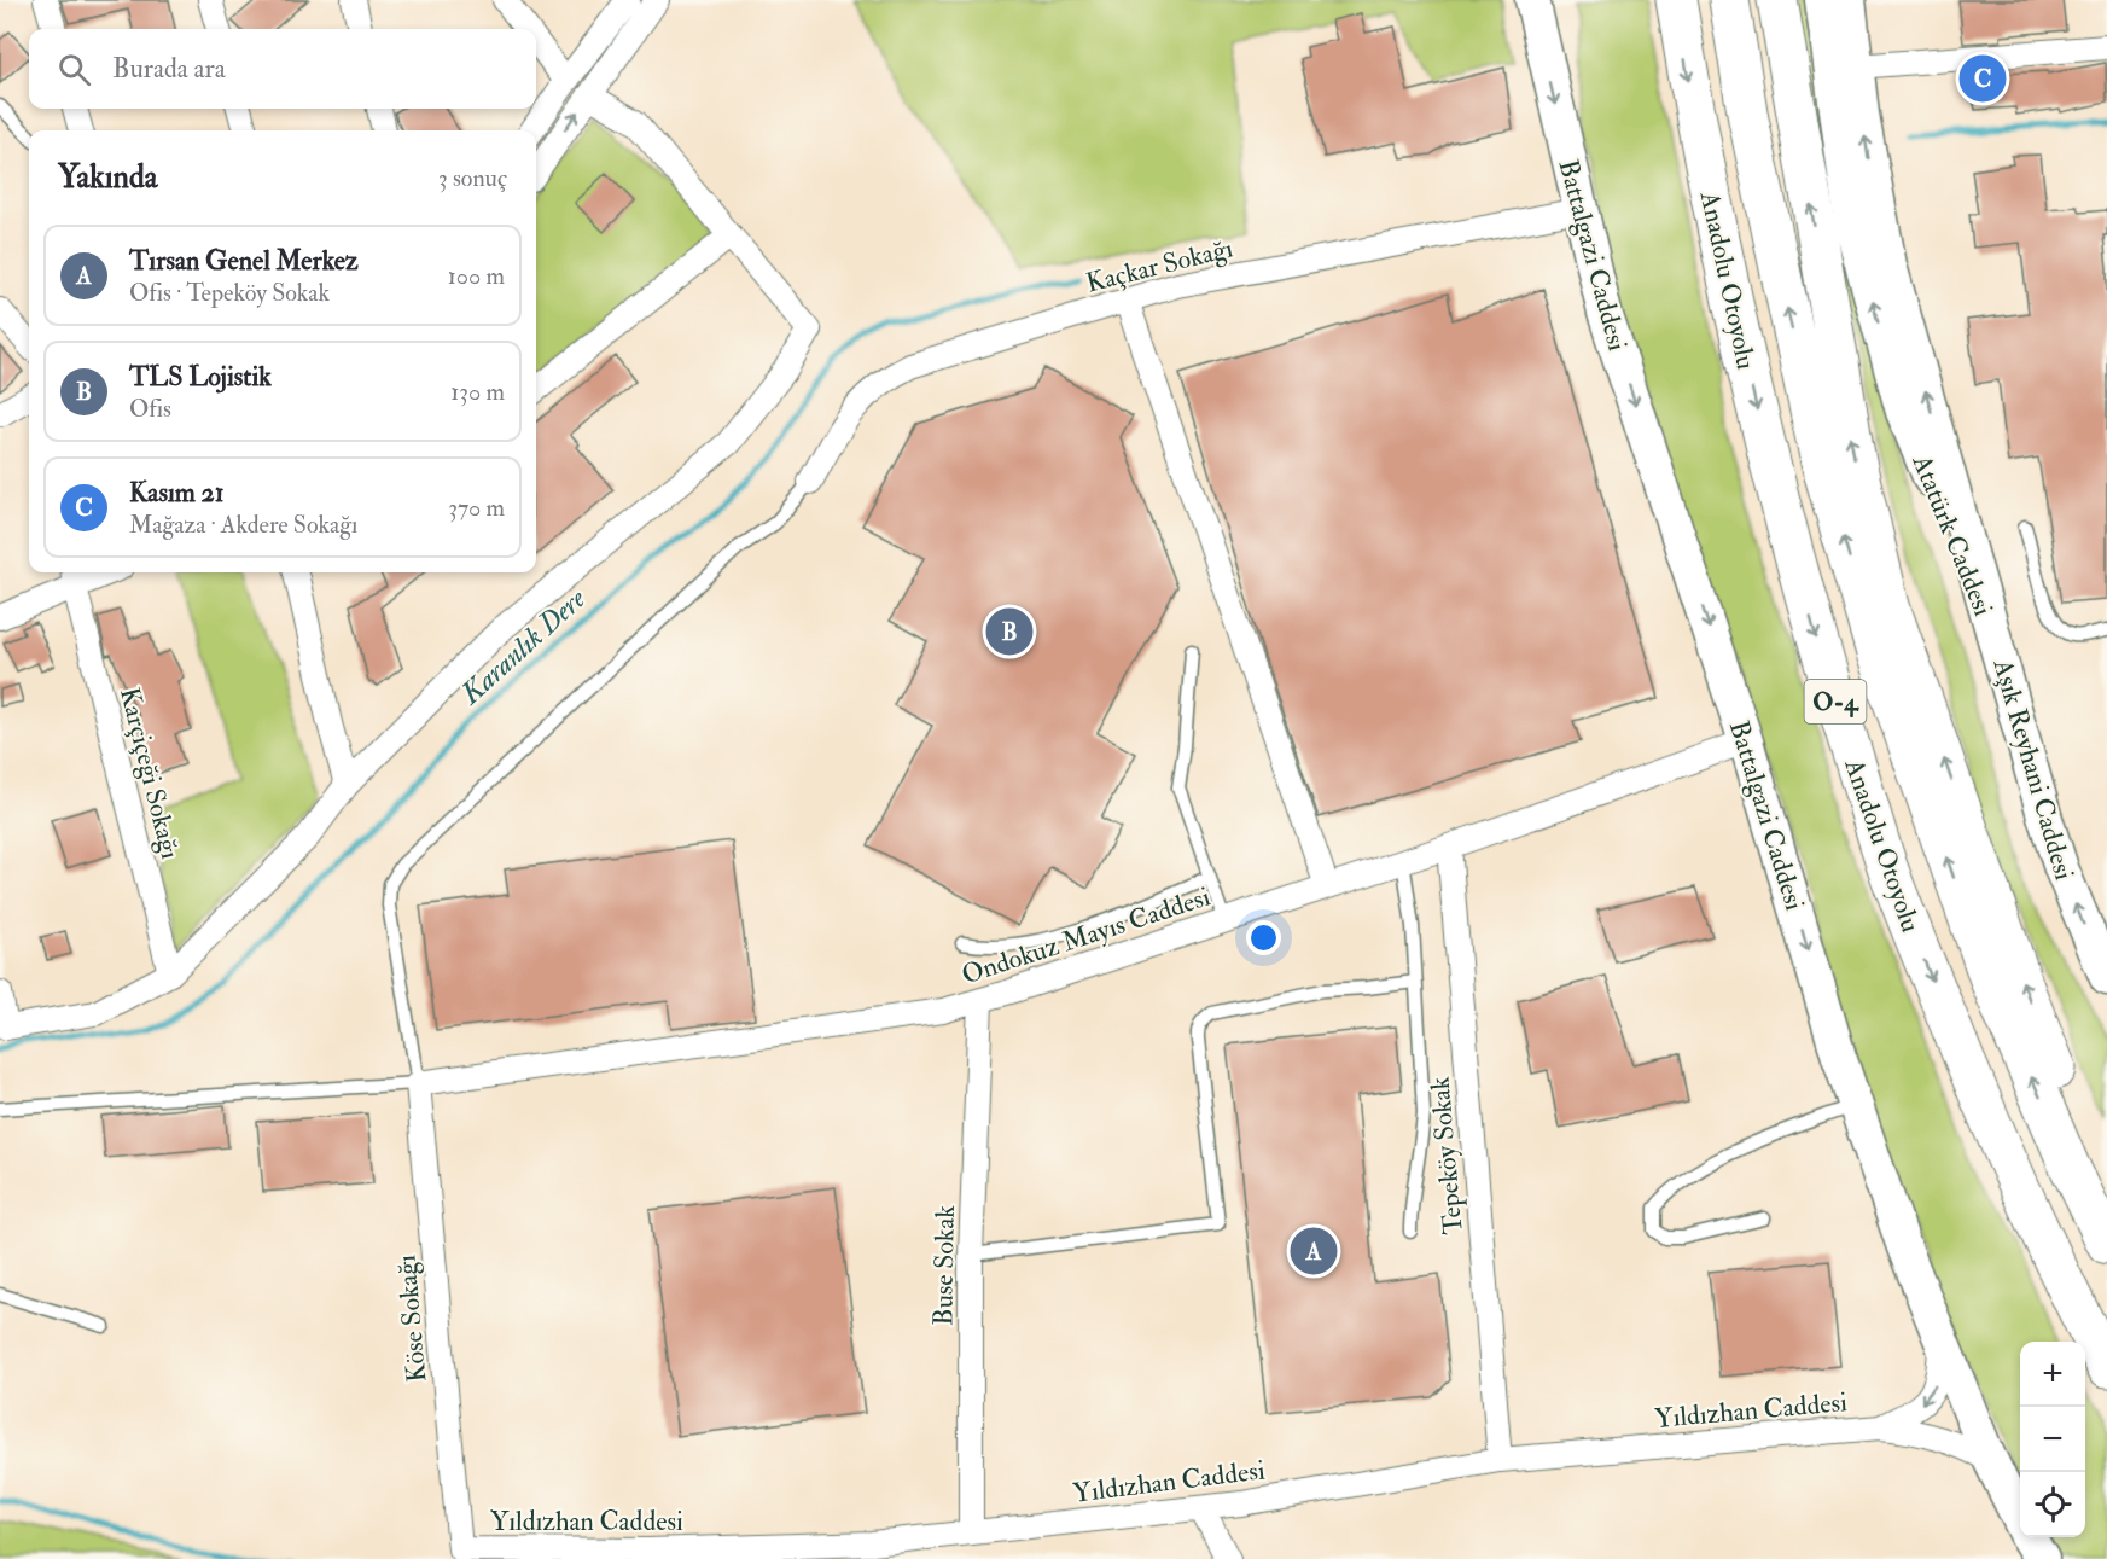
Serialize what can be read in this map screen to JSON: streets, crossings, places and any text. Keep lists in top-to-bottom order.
{
  "streets": {
    "highway": ["Anadolu Otoyolu", "O-4"],
    "main road": ["Battalgazi Caddesi", "Atatürk Caddesi", "Aşık Reyhani Caddesi"],
    "street": [
      "Kaçkar Sokağı",
      "Karçiçeği Sokağı",
      "Ondokuz Mayıs Caddesi",
      "Tepeköy Sokak",
      "Buse Sokak",
      "Köse Sokağı",
      "Yıldızhan Caddesi"
    ]
  },
  "crossings": [
    ["Battalgazi Caddesi", "Kaçkar Sokağı"],
    ["Battalgazi Caddesi", "Ondokuz Mayıs Caddesi"],
    ["Atatürk Caddesi", "Aşık Reyhani Caddesi"],
    ["Ondokuz Mayıs Caddesi", "Tepeköy Sokak"],
    ["Ondokuz Mayıs Caddesi", "Buse Sokak"],
    ["Ondokuz Mayıs Caddesi", "Köse Sokağı"],
    ["Tepeköy Sokak", "Yıldızhan Caddesi"],
    ["Buse Sokak", "Yıldızhan Caddesi"],
    ["Köse Sokağı", "Yıldızhan Caddesi"]
  ],
  "one_way": ["Battalgazi Caddesi", "Atatürk Caddesi", "Aşık Reyhani Caddesi"],
  "water": ["Karanlık Dere"],
  "page": {
    "search": "Burada ara",
    "pins": ["C", "B", "A"],
    "heading": ["Yakında", "3 sonuç"],
    "list": [
      {
        "mark": "A",
        "name": "Tırsan Genel Merkez",
        "note": "Ofis · Tepeköy Sokak",
        "value": "100 m"
      },
      {
        "mark": "B",
        "name": "TLS Lojistik",
        "note": "Ofis",
        "value": "130 m"
      },
      {
        "mark": "C",
        "name": "Kasım 21",
        "note": "Mağaza · Akdere Sokağı",
        "value": "370 m"
      }
    ],
    "map_buttons": ["+", "−"]
  }
}
